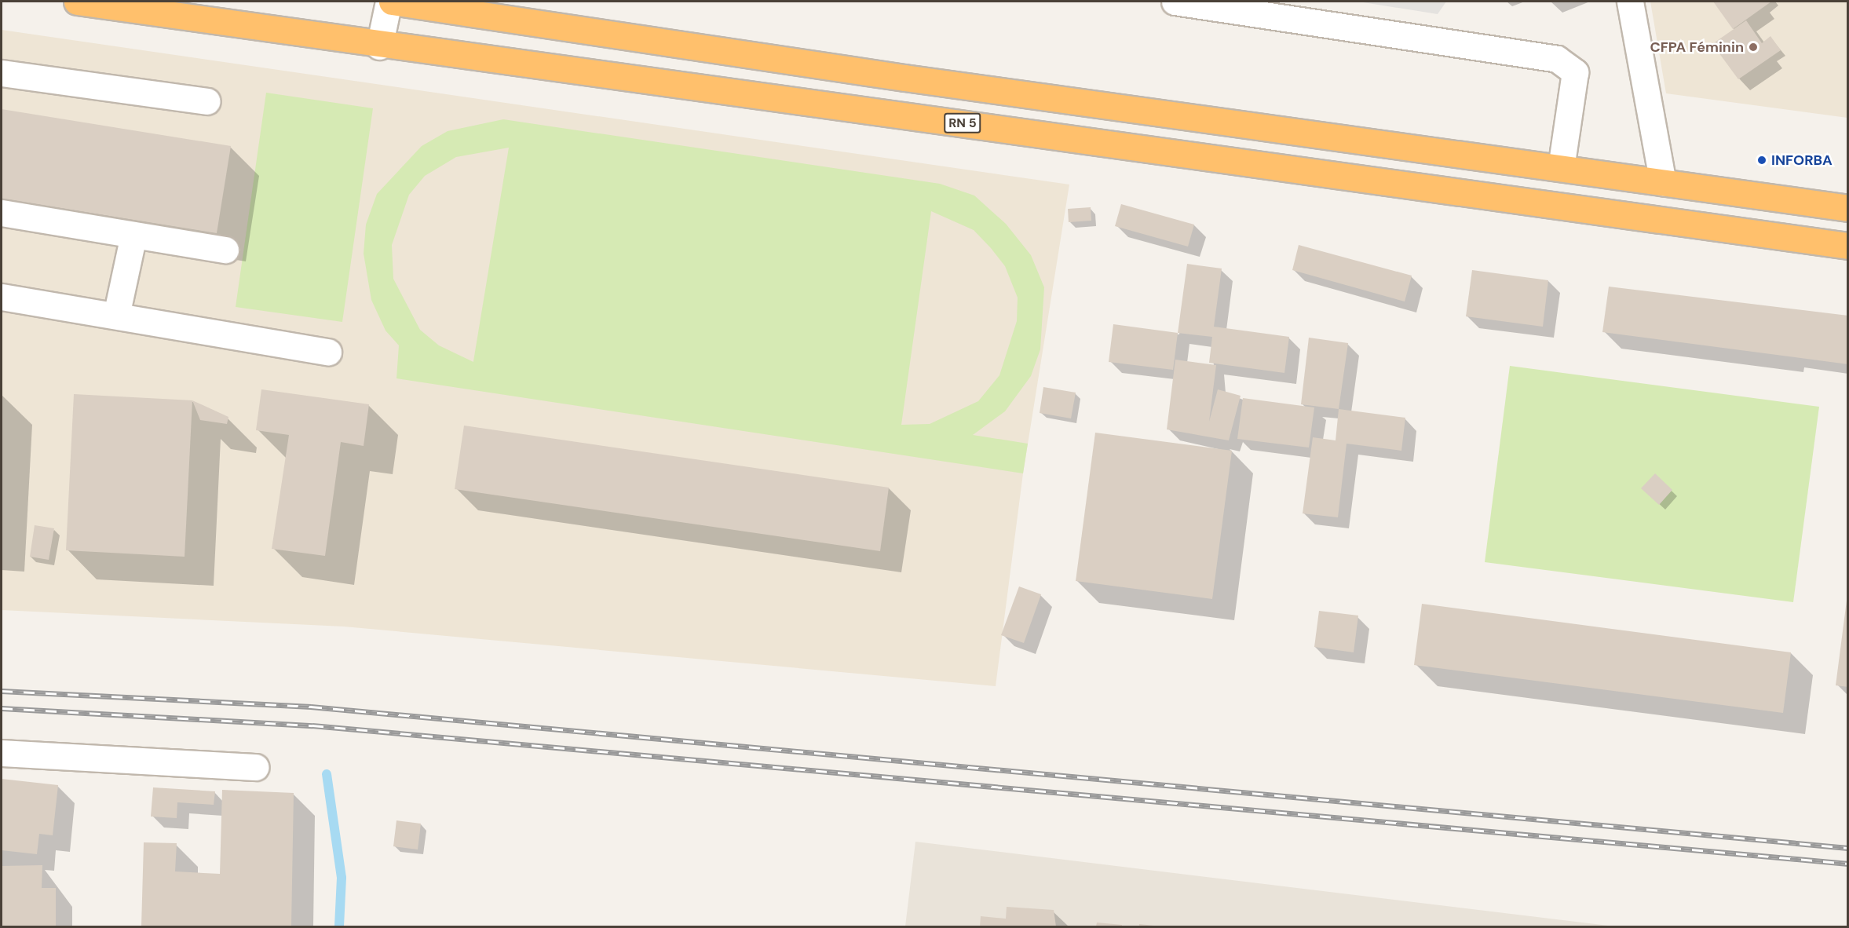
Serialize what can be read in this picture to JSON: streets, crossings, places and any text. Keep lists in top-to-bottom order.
{
  "streets": {
    "highway": ["RN 5"]
  },
  "places": ["CFPA Féminin", "INFORBA"]
}
